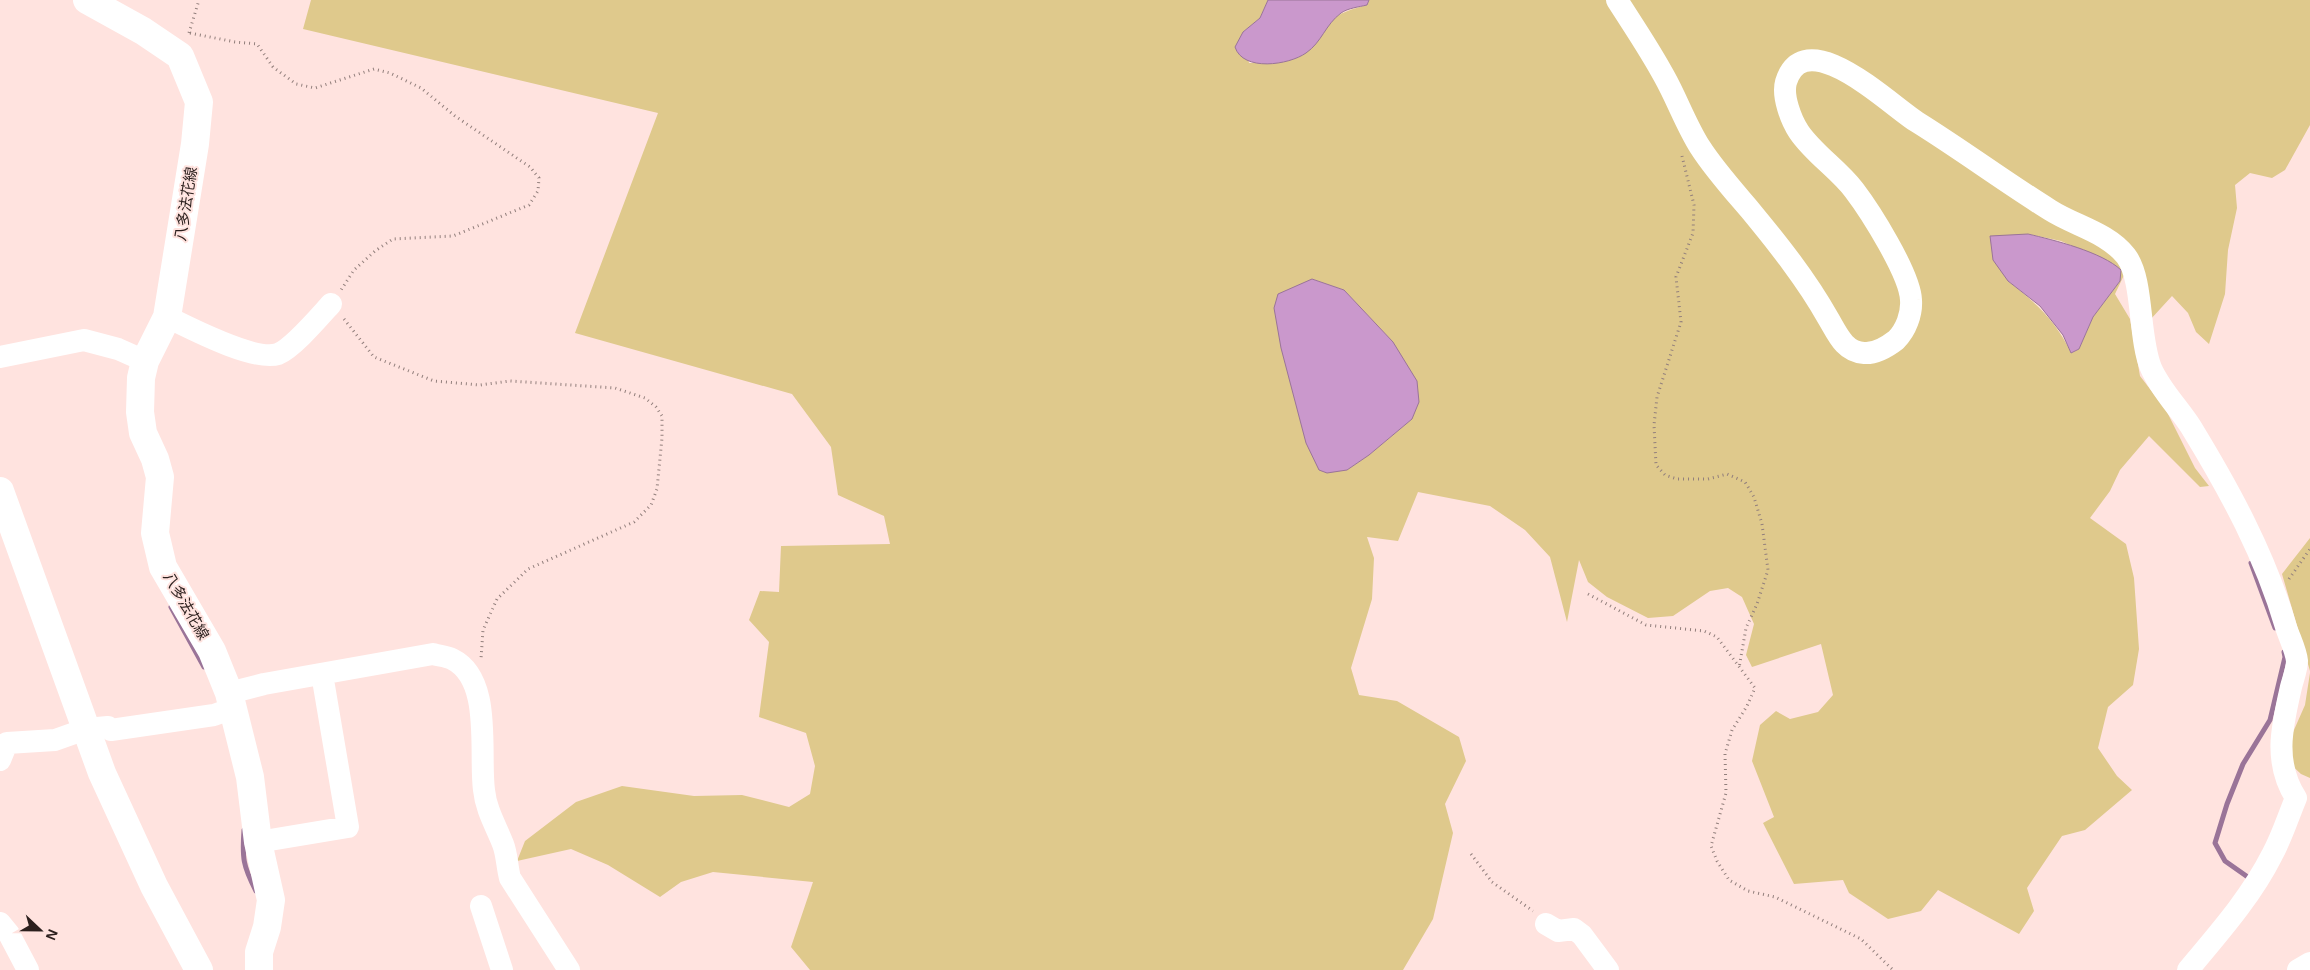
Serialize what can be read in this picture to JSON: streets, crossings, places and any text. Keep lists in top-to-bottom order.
{
  "streets": {
    "main road": ["八多法花線"]
  },
  "north": "right"
}
